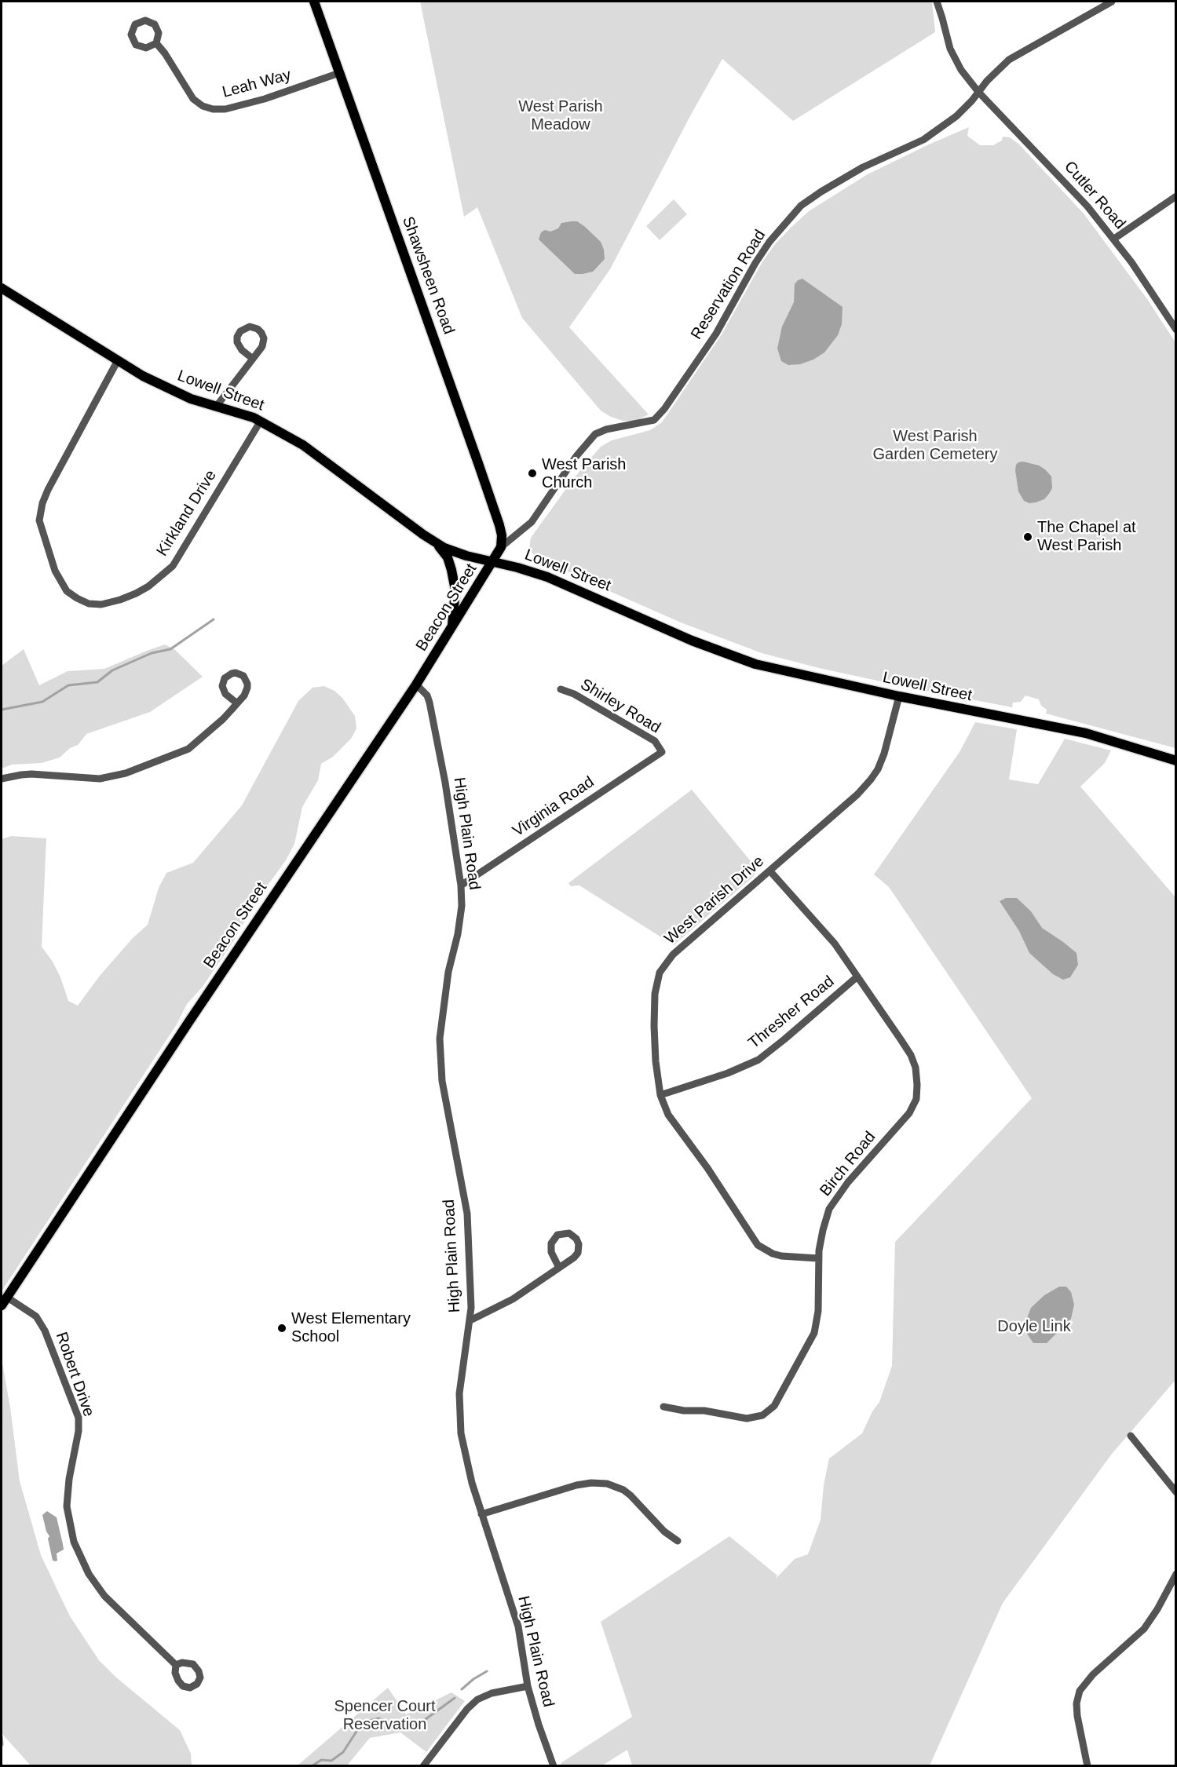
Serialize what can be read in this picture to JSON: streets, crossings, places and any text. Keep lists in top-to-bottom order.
{
  "streets": {
    "main road": ["Shawsheen Road", "Lowell Street", "Beacon Street"],
    "street": [
      "Leah Way",
      "Cutler Road",
      "Reservation Road",
      "Kirkland Drive",
      "Shirley Road",
      "Virginia Road",
      "High Plain Road",
      "West Parish Drive",
      "Thresher Road",
      "Birch Road",
      "Robert Drive"
    ]
  },
  "crossings": [
    ["Leah Way", "Shawsheen Road"],
    ["Cutler Road", "Reservation Road"],
    ["Shawsheen Road", "Reservation Road"],
    ["Lowell Street", "Kirkland Drive"],
    ["Lowell Street", "Beacon Street"],
    ["Lowell Street", "West Parish Drive"],
    ["Beacon Street", "High Plain Road"],
    ["Beacon Street", "Robert Drive"],
    ["Shirley Road", "Virginia Road"],
    ["Virginia Road", "High Plain Road"],
    ["West Parish Drive", "Thresher Road"],
    ["West Parish Drive", "Birch Road"],
    ["Thresher Road", "Birch Road"]
  ],
  "parks": [
    "West Parish Meadow",
    "West Parish Garden Cemetery",
    "Doyle Link",
    "Spencer Court Reservation"
  ],
  "places": ["West Parish Church", "The Chapel at West Parish", "West Elementary School"]
}
